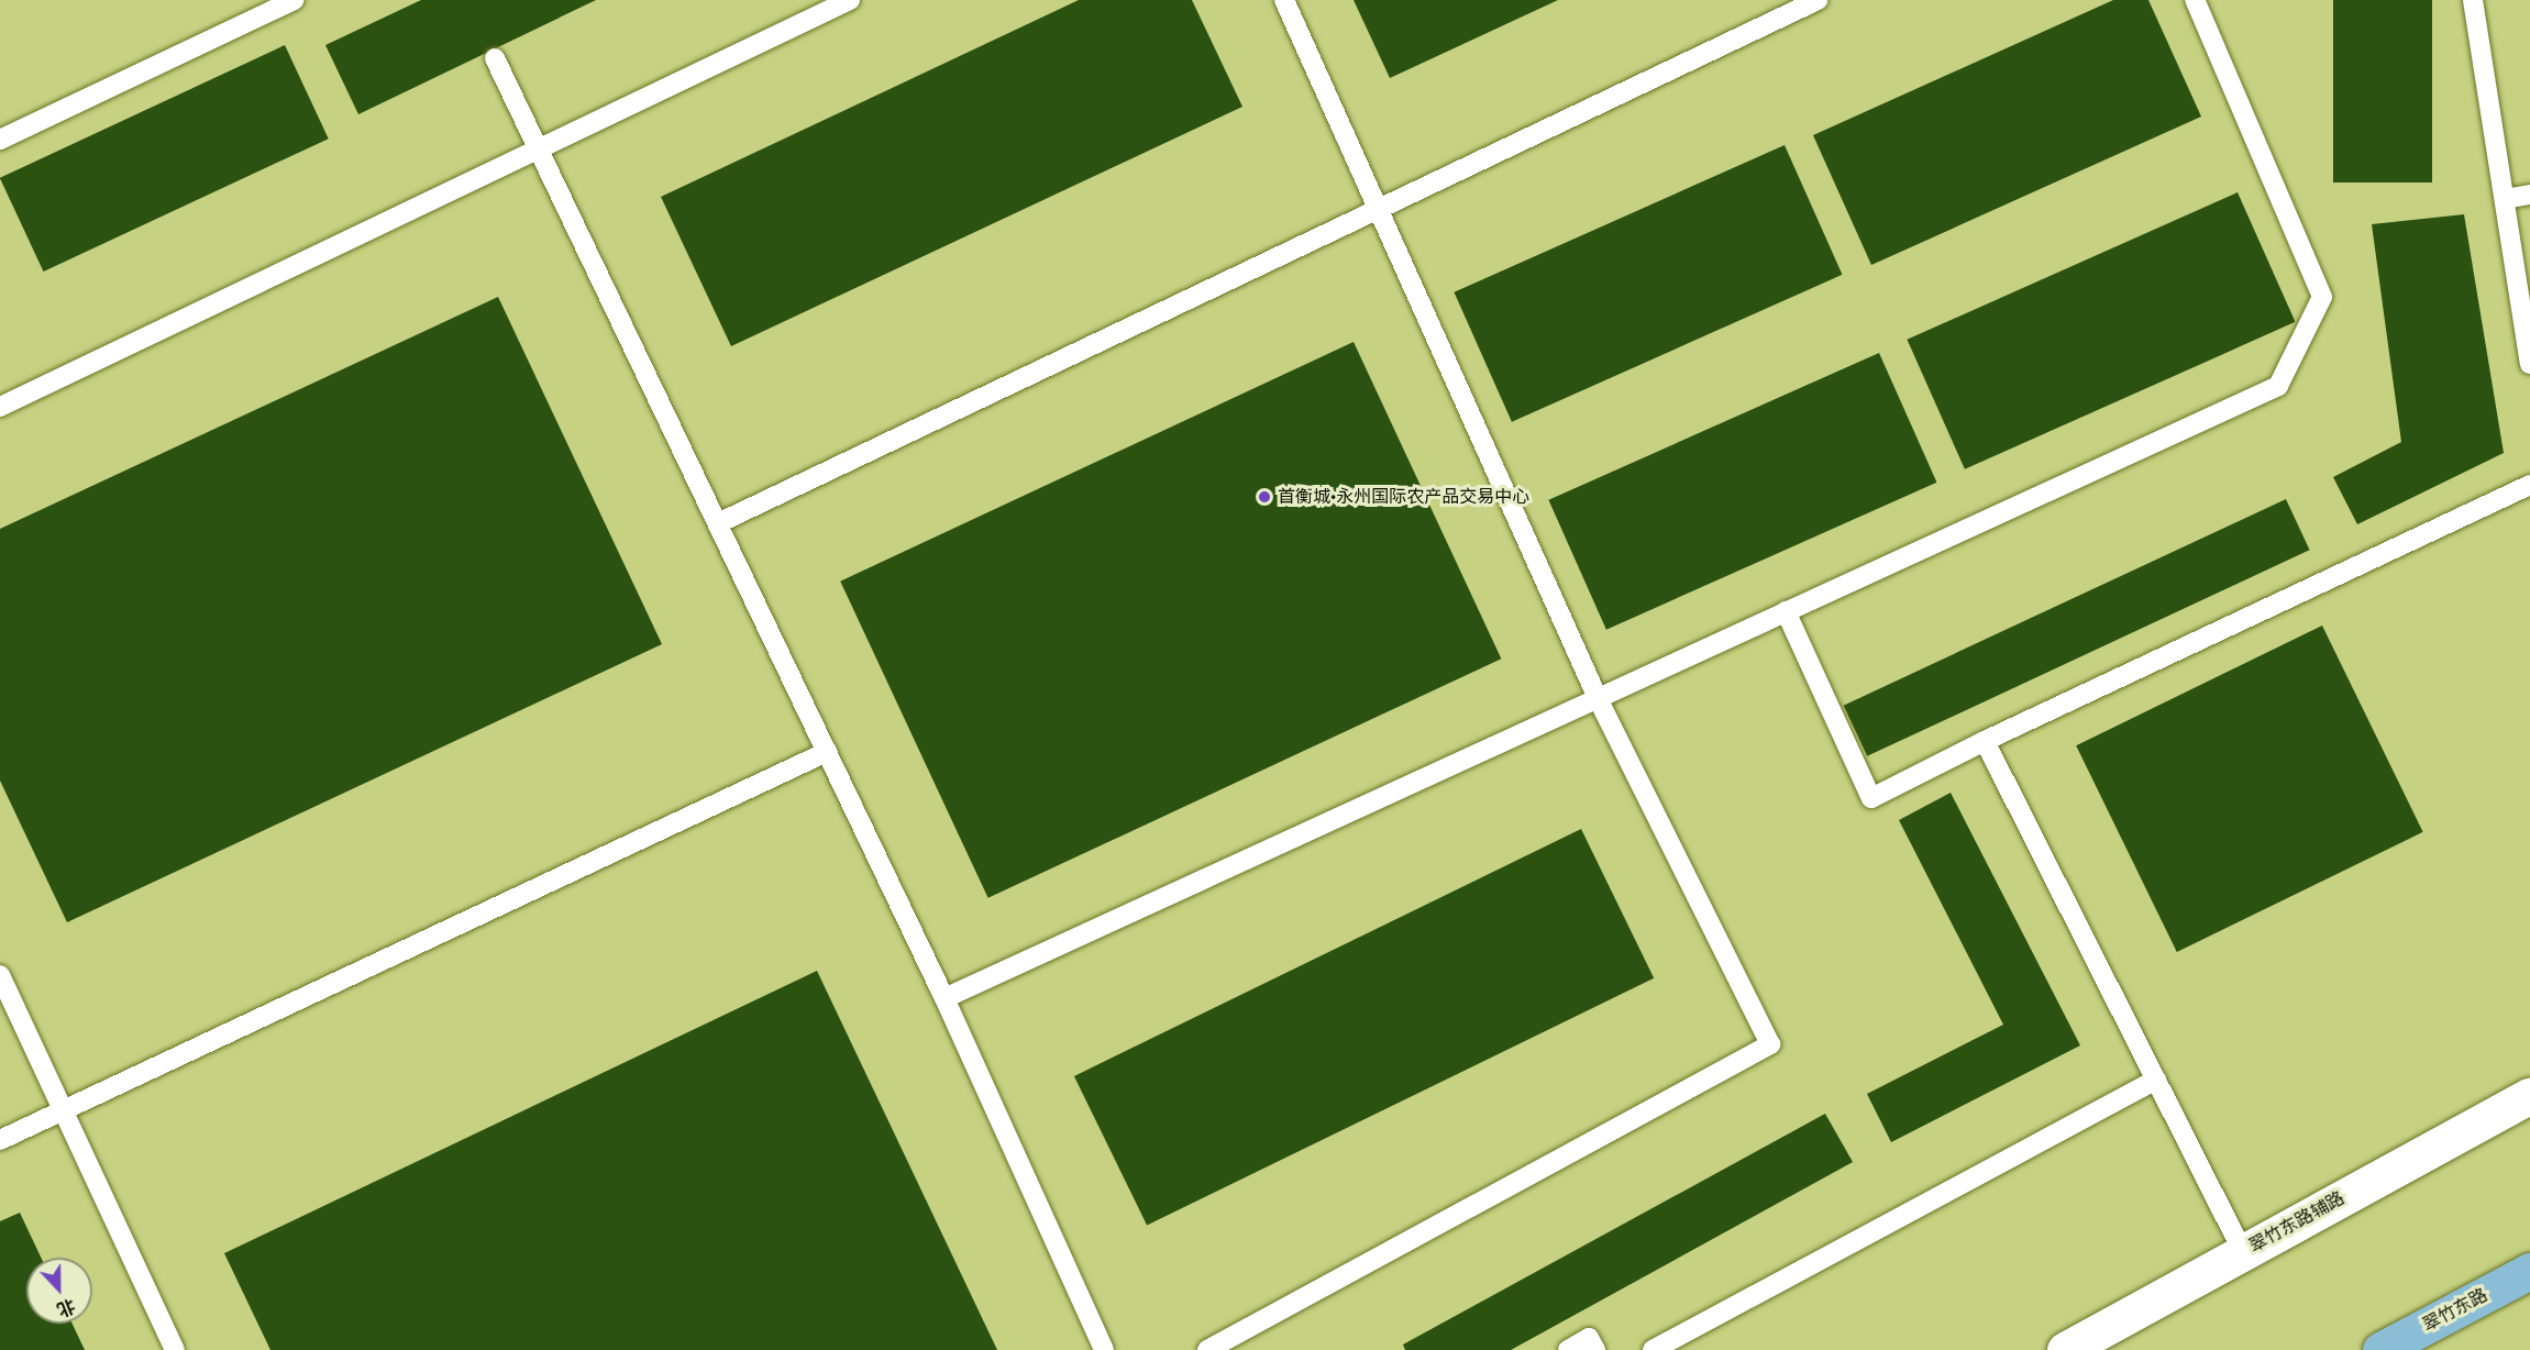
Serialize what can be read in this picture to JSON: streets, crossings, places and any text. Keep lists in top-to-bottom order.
{
  "streets": {
    "main road": ["翠竹东路辅路", "翠竹东路"]
  },
  "places": ["首衡城·永州国际农产品交易中心"],
  "north": "bottom"
}
